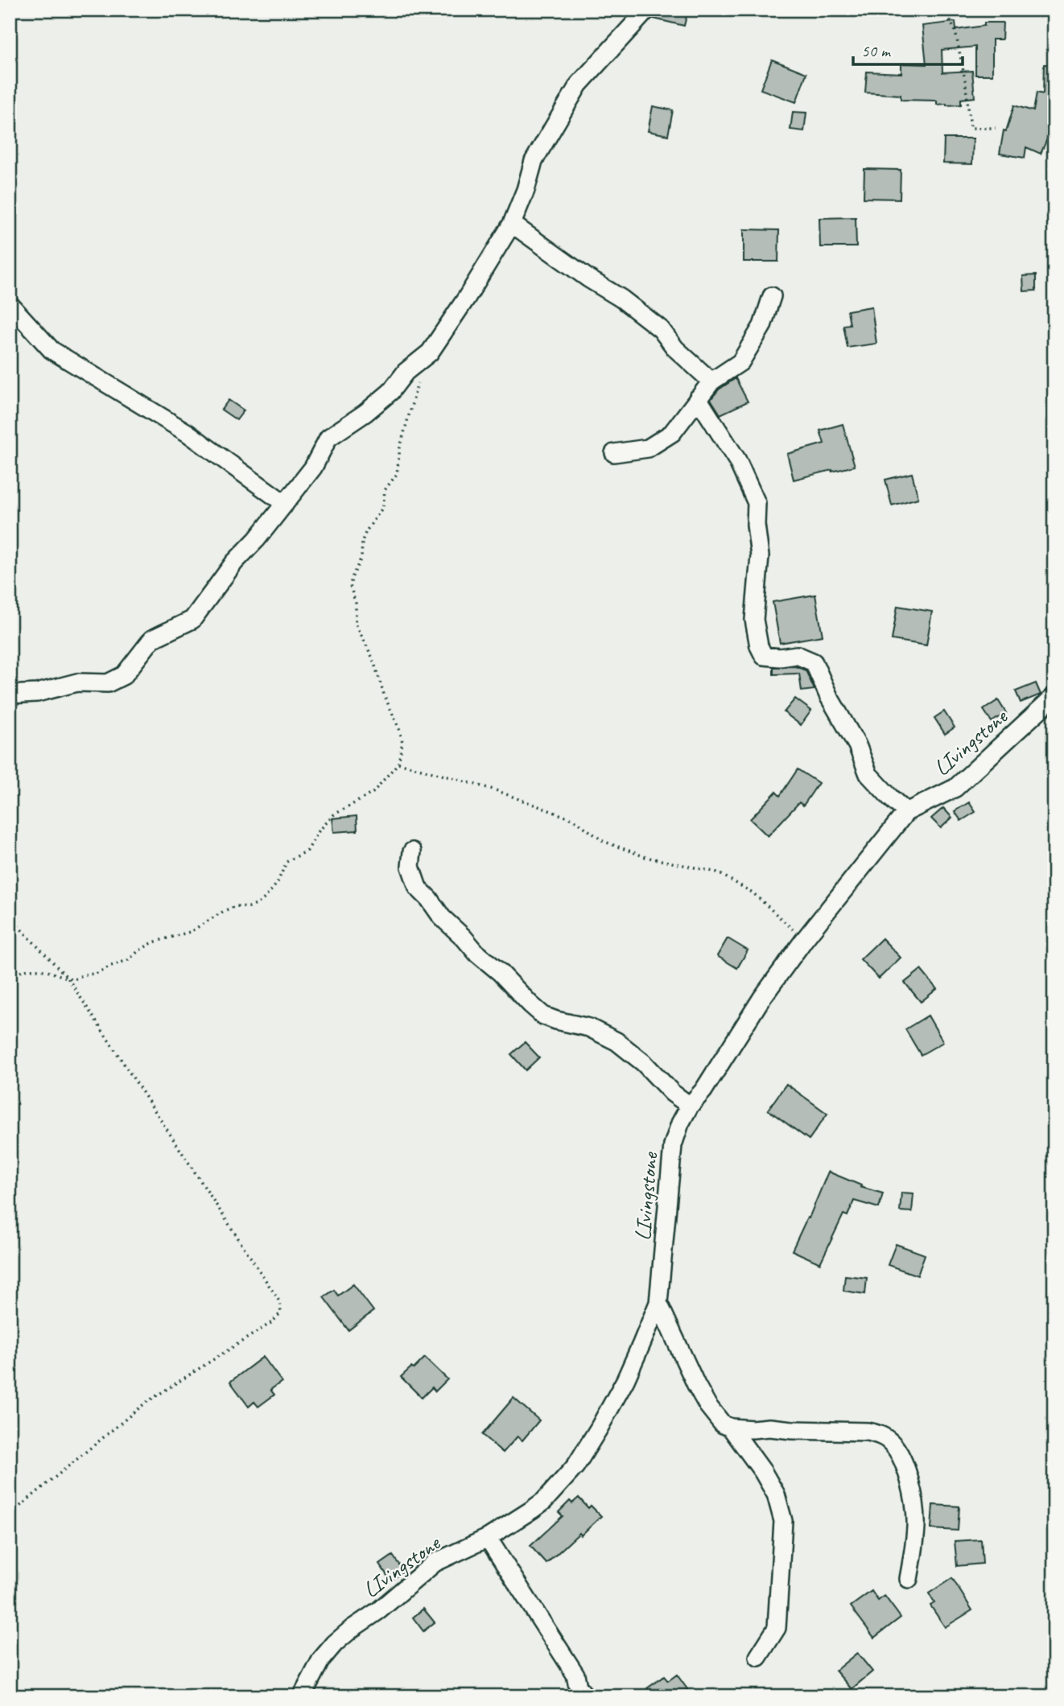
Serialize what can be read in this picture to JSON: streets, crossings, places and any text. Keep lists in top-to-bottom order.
{
  "streets": {
    "street": ["LIvingstone"]
  },
  "scale_bar": "50 m"
}
